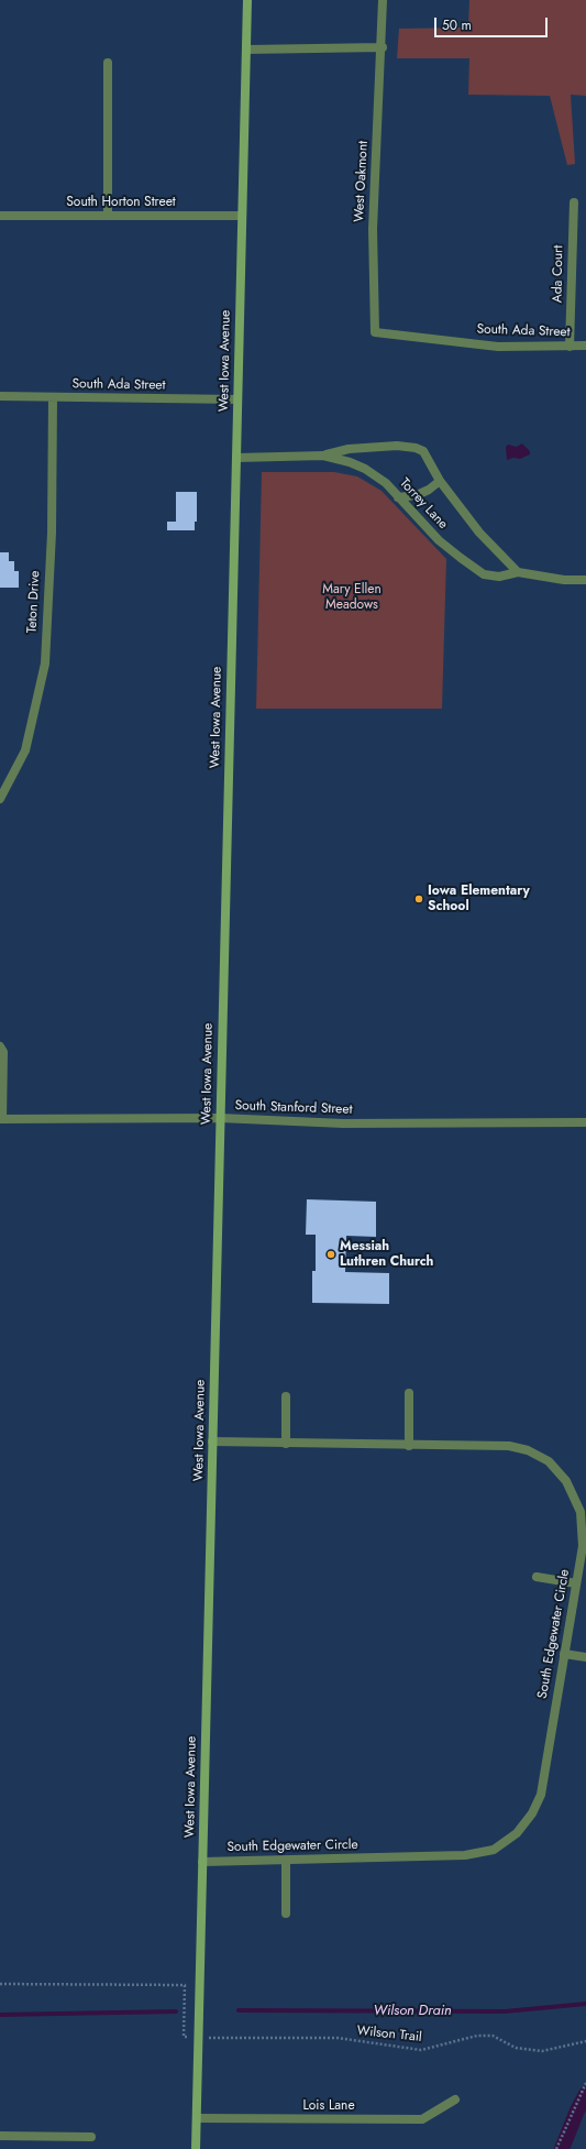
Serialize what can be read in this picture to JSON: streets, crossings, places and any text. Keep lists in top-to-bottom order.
{
  "streets": {
    "street": [
      "West Oakmont",
      "South Horton Street",
      "Ada Court",
      "South Ada Street",
      "West Iowa Avenue",
      "Torrey Lane",
      "Teton Drive",
      "South Stanford Street",
      "South Edgewater Circle",
      "Lois Lane"
    ],
    "path": ["Wilson Trail"]
  },
  "crossings": [
    ["West Oakmont", "South Ada Street"],
    ["South Horton Street", "West Iowa Avenue"],
    ["Ada Court", "South Ada Street"],
    ["South Ada Street", "West Iowa Avenue"],
    ["South Ada Street", "Teton Drive"],
    ["West Iowa Avenue", "Torrey Lane"],
    ["West Iowa Avenue", "South Stanford Street"],
    ["West Iowa Avenue", "South Edgewater Circle"],
    ["West Iowa Avenue", "Wilson Trail"],
    ["West Iowa Avenue", "Lois Lane"]
  ],
  "water": ["Wilson Drain"],
  "parks": ["Mary Ellen Meadows"],
  "places": ["Iowa Elementary School", "Messiah Luthren Church"],
  "scale_bar": "50 m"
}
